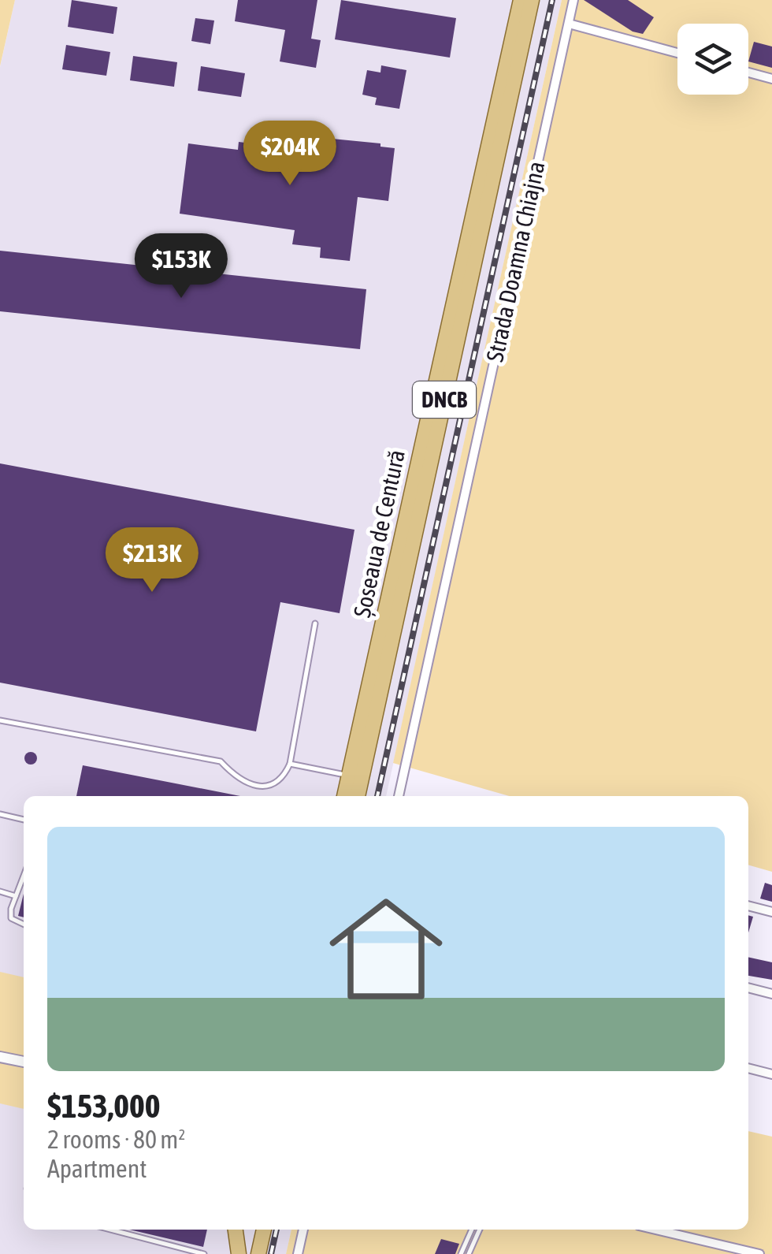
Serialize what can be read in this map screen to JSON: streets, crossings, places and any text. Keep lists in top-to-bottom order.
{
  "streets": {
    "main road": ["DNCB", "Șoseaua de Centură"],
    "street": ["Strada Doamna Chiajna"]
  },
  "page": {
    "price": ["$204K", "$153K", "$213K"],
    "list": [
      {
        "name": "$153,000",
        "note": "2 rooms · 80 m² · Apartment"
      }
    ]
  }
}
